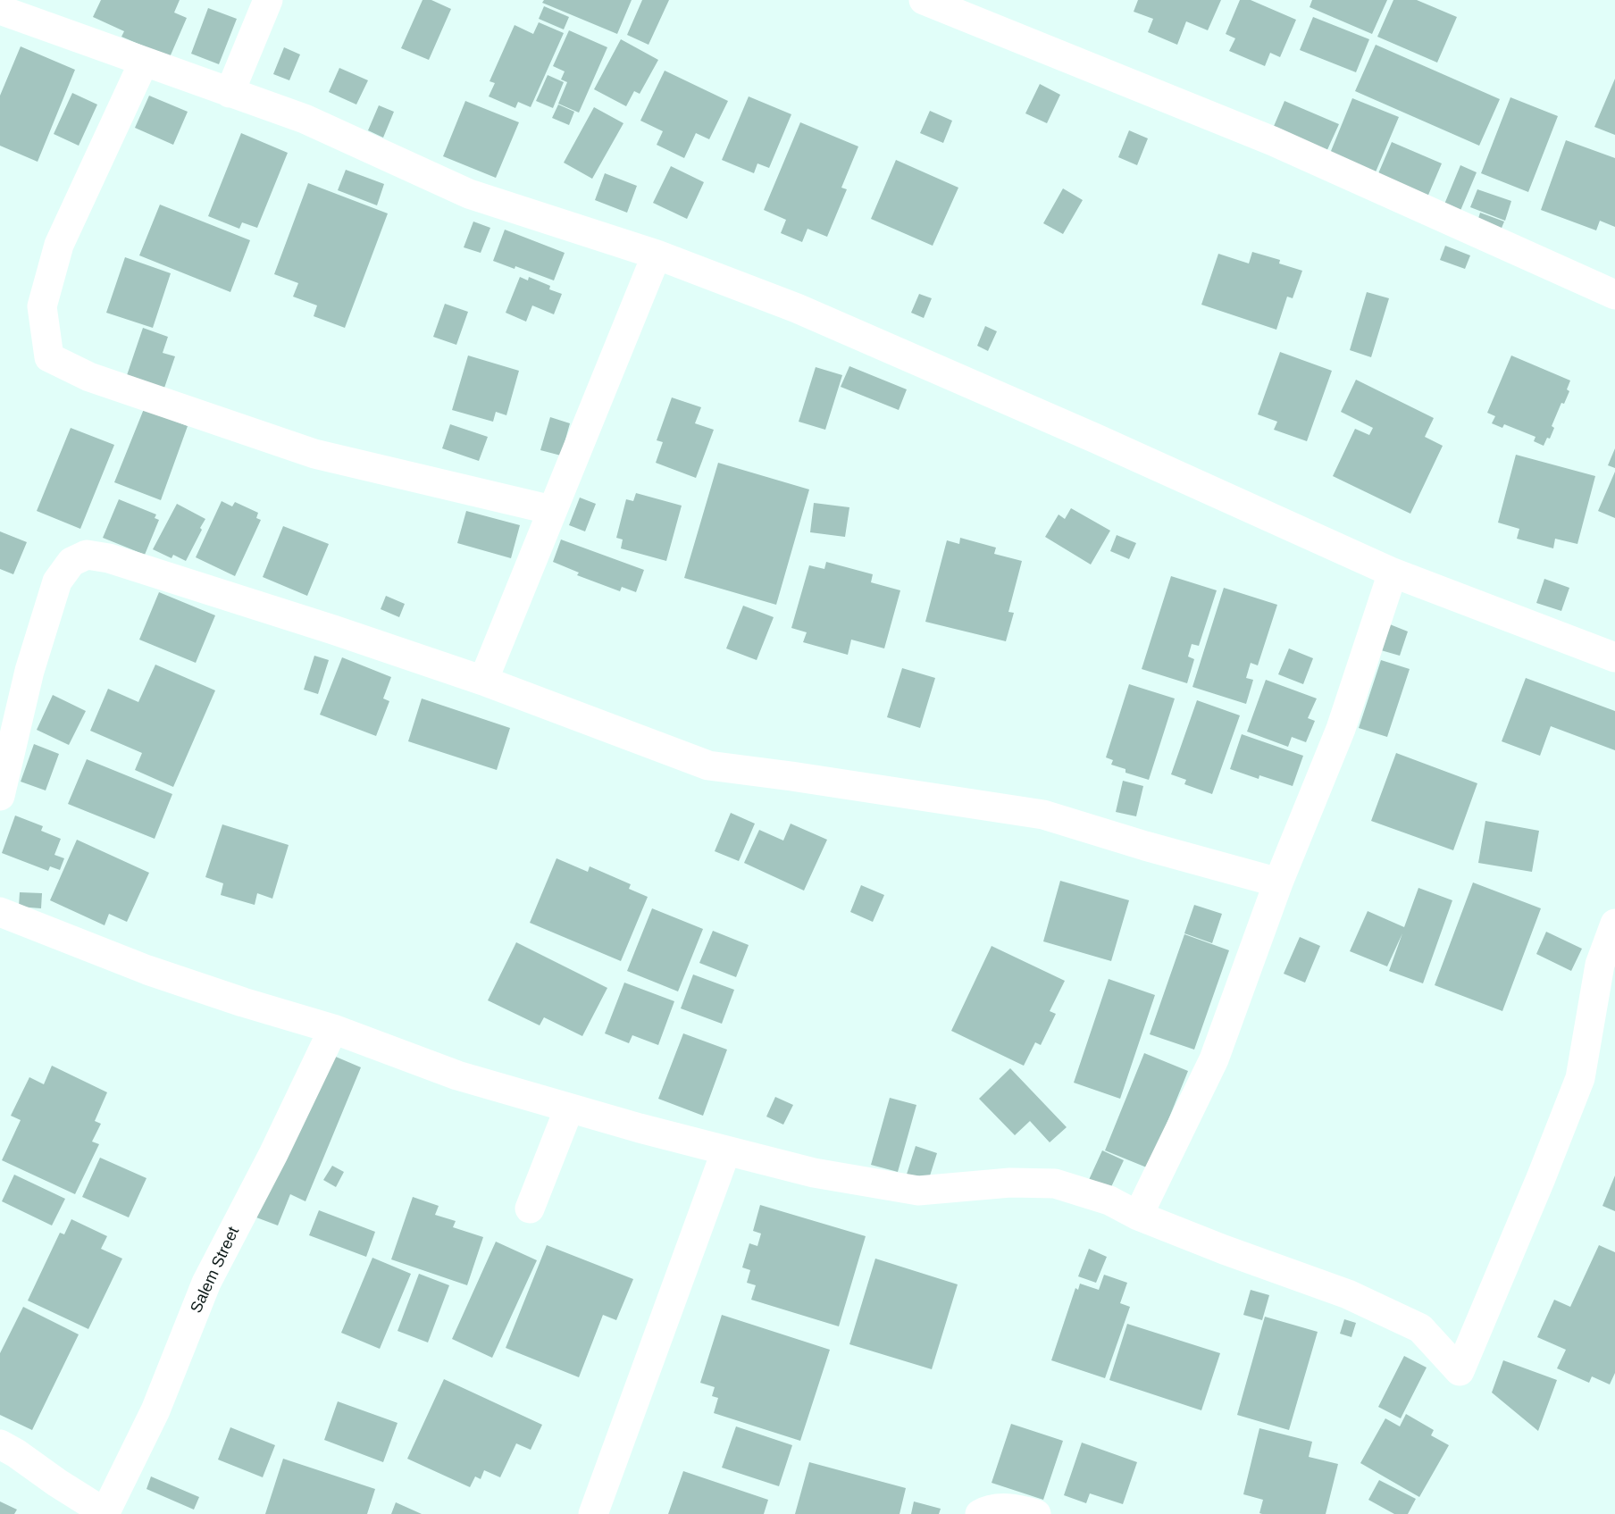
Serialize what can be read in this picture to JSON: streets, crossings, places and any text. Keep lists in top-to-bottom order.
{
  "streets": {
    "street": ["Salem Street"]
  }
}
